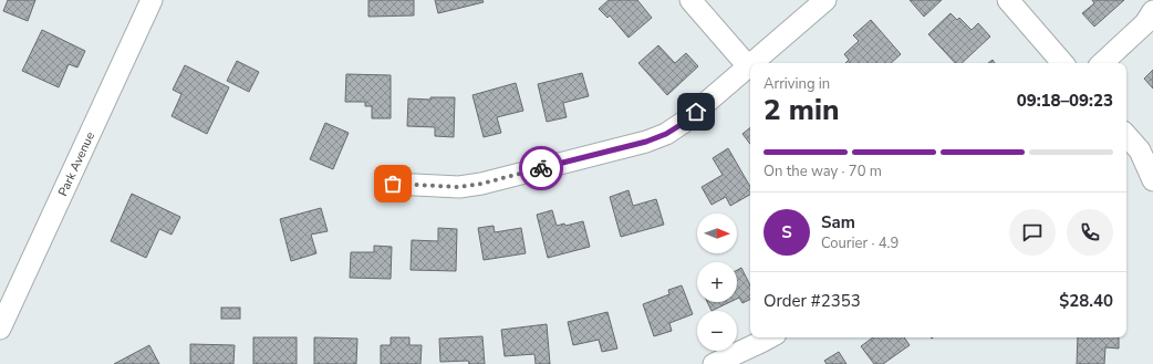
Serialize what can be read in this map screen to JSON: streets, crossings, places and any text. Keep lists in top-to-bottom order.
{
  "streets": {
    "street": ["Park Avenue"]
  },
  "north": "right",
  "page": {
    "heading": ["2 min", "Arriving in", "09:18–09:23"],
    "panel": [
      "Sam",
      "Courier · 4.9",
      "Order #2353",
      "$28.40"
    ],
    "bar": "On the way · 70 m",
    "round": "S",
    "map_buttons": ["+", "−"]
  }
}
